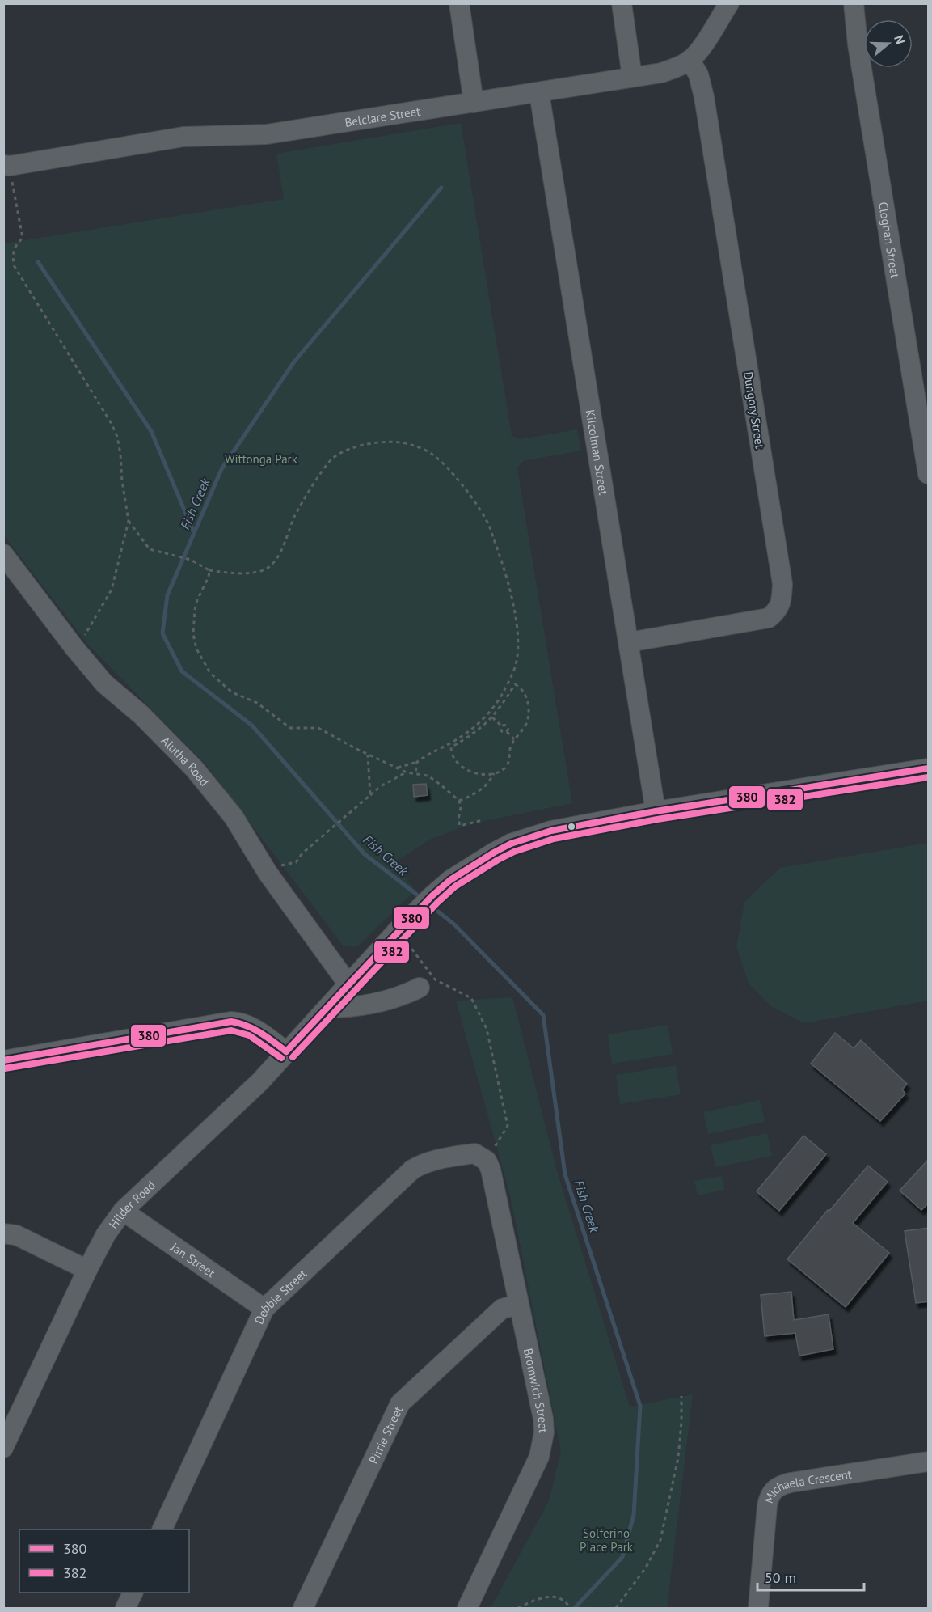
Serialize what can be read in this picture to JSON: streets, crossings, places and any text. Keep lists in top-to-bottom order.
{
  "streets": {
    "street": [
      "Belclare Street",
      "Cloghan Street",
      "Dungory Street",
      "Kilcolman Street",
      "Alutha Road",
      "Hilder Road",
      "Jan Street",
      "Debbie Street",
      "Bromwich Street",
      "Pirrie Street",
      "Michaela Crescent"
    ]
  },
  "crossings": [
    ["Belclare Street", "Dungory Street"],
    ["Belclare Street", "Kilcolman Street"],
    ["Dungory Street", "Kilcolman Street"],
    ["Kilcolman Street", "Hilder Road"],
    ["Alutha Road", "Hilder Road"],
    ["Hilder Road", "Jan Street"],
    ["Jan Street", "Debbie Street"],
    ["Debbie Street", "Bromwich Street"],
    ["Bromwich Street", "Pirrie Street"]
  ],
  "water": ["Fish Creek"],
  "parks": ["Wittonga Park", "Solferino Place Park"],
  "lines": ["transit line 380", "transit line 382"],
  "legend": ["380", "382"],
  "scale_bar": "50 m",
  "north": "right"
}
